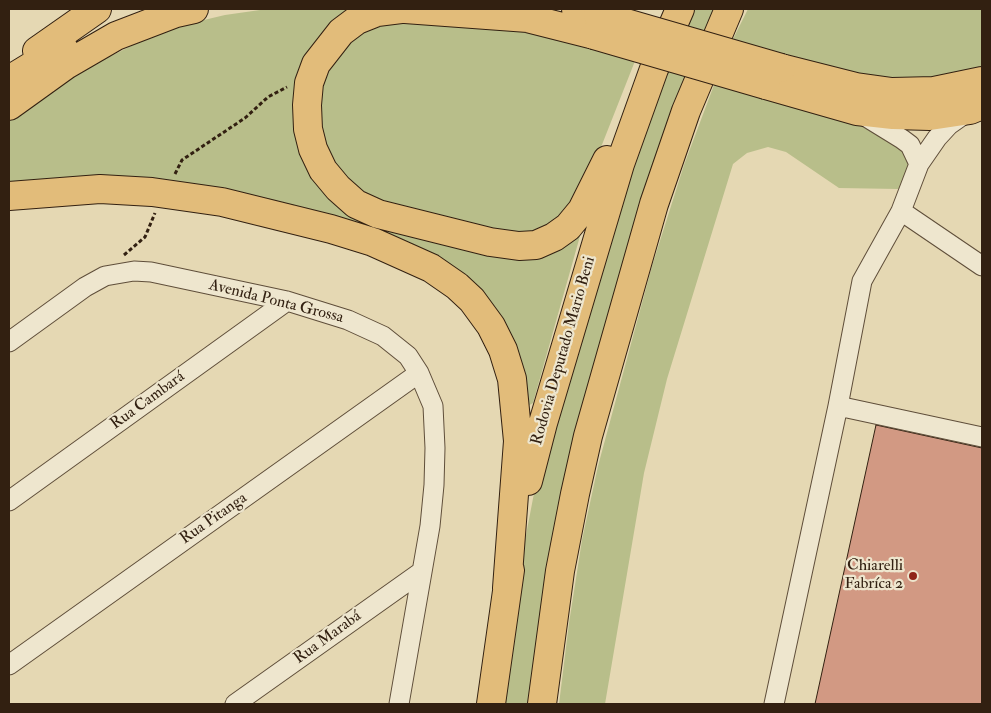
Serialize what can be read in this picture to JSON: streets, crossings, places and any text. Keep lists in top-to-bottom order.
{
  "streets": {
    "highway": ["Rodovia Deputado Mario Beni"],
    "street": [
      "Avenida Ponta Grossa",
      "Rua Cambará",
      "Rua Pitanga",
      "Rua Marabá"
    ]
  },
  "crossings": [
    ["Avenida Ponta Grossa", "Rua Cambará"],
    ["Avenida Ponta Grossa", "Rua Pitanga"],
    ["Avenida Ponta Grossa", "Rua Marabá"]
  ],
  "places": ["Chiarelli Fabríca 2"]
}
